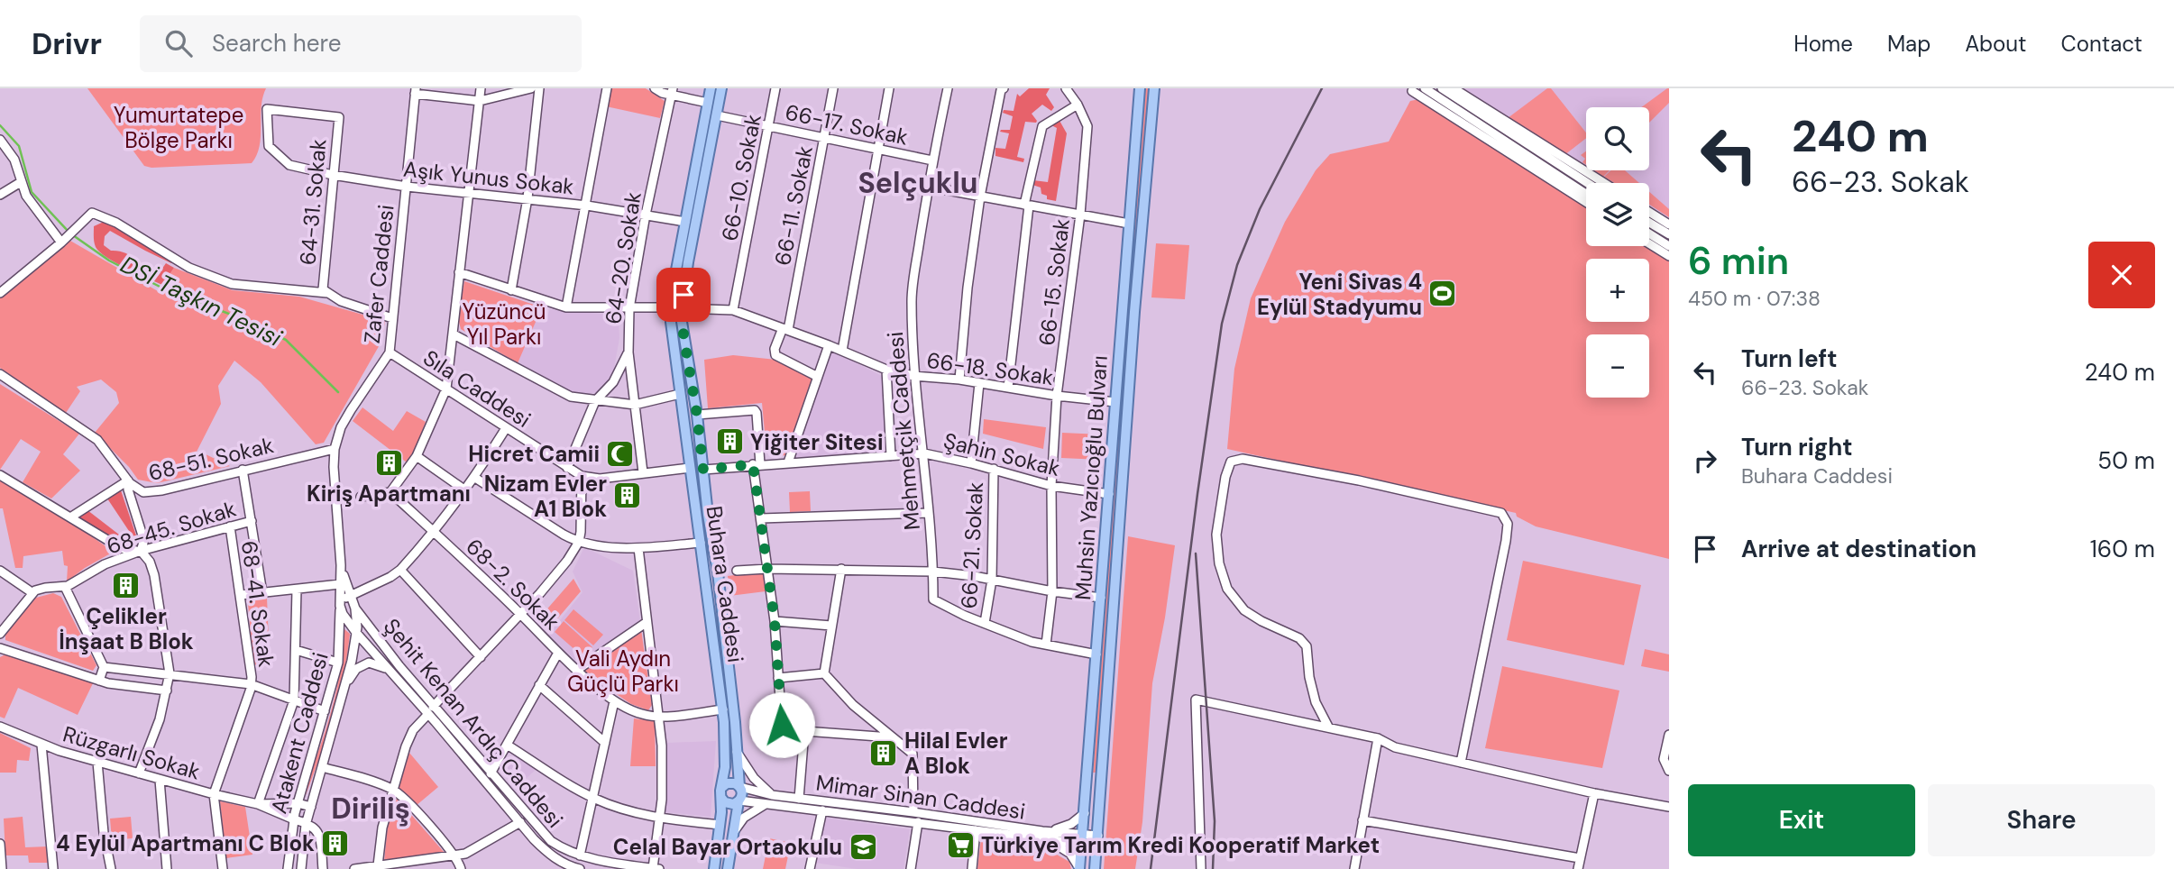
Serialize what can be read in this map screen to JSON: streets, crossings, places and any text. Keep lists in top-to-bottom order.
{
  "streets": {
    "main road": ["Muhsin Yazıcıoğlu Bulvarı", "Buhara Caddesi"],
    "street": [
      "66-17. Sokak",
      "Aşık Yunus Sokak",
      "66-10. Sokak",
      "64-31. Sokak",
      "66-11. Sokak",
      "64-20. Sokak",
      "Zafer Caddesi",
      "66-15. Sokak",
      "66-18. Sokak",
      "Sıla Caddesi",
      "Mehmetçik Caddesi",
      "Şahin Sokak",
      "68-51. Sokak",
      "68-45. Sokak",
      "66-21. Sokak",
      "68-2. Sokak",
      "68-41. Sokak",
      "Şehit Kenan Ardıç Caddesi",
      "Atakent Caddesi",
      "Rüzgarlı Sokak",
      "Mimar Sinan Caddesi"
    ]
  },
  "crossings": [
    ["66-17. Sokak", "66-10. Sokak"],
    ["66-17. Sokak", "66-11. Sokak"],
    ["66-17. Sokak", "Mehmetçik Caddesi"],
    ["66-17. Sokak", "Buhara Caddesi"],
    ["Aşık Yunus Sokak", "64-31. Sokak"],
    ["Aşık Yunus Sokak", "64-20. Sokak"],
    ["Aşık Yunus Sokak", "Zafer Caddesi"],
    ["Aşık Yunus Sokak", "Buhara Caddesi"],
    ["66-10. Sokak", "66-18. Sokak"],
    ["66-11. Sokak", "66-18. Sokak"],
    ["64-20. Sokak", "66-18. Sokak"],
    ["64-20. Sokak", "Sıla Caddesi"],
    ["Zafer Caddesi", "Sıla Caddesi"],
    ["Zafer Caddesi", "68-51. Sokak"],
    ["Zafer Caddesi", "Şehit Kenan Ardıç Caddesi"],
    ["66-15. Sokak", "66-18. Sokak"],
    ["66-15. Sokak", "Mehmetçik Caddesi"],
    ["66-15. Sokak", "Şahin Sokak"],
    ["66-18. Sokak", "Mehmetçik Caddesi"],
    ["66-18. Sokak", "Muhsin Yazıcıoğlu Bulvarı"],
    ["66-18. Sokak", "Buhara Caddesi"],
    ["Sıla Caddesi", "Buhara Caddesi"],
    ["Mehmetçik Caddesi", "Şahin Sokak"],
    ["Mehmetçik Caddesi", "Muhsin Yazıcıoğlu Bulvarı"],
    ["Mehmetçik Caddesi", "66-21. Sokak"],
    ["Şahin Sokak", "Muhsin Yazıcıoğlu Bulvarı"],
    ["Şahin Sokak", "66-21. Sokak"],
    ["Şahin Sokak", "Buhara Caddesi"],
    ["68-51. Sokak", "Şehit Kenan Ardıç Caddesi"],
    ["Muhsin Yazıcıoğlu Bulvarı", "Mimar Sinan Caddesi"],
    ["68-45. Sokak", "68-41. Sokak"],
    ["68-2. Sokak", "Buhara Caddesi"],
    ["Buhara Caddesi", "Mimar Sinan Caddesi"],
    ["68-41. Sokak", "Rüzgarlı Sokak"],
    ["Şehit Kenan Ardıç Caddesi", "Atakent Caddesi"],
    ["Atakent Caddesi", "Rüzgarlı Sokak"]
  ],
  "districts": ["Selçuklu", "Diriliş"],
  "water": ["DSİ Taşkın Tesisi"],
  "parks": ["Yumurtatepe Bölge Parkı", "Yüzüncü Yıl Parkı", "Vali Aydın Güçlü Parkı"],
  "places": {
    "sports": ["Yeni Sivas 4 Eylül Stadyumu"],
    "building": [
      "Yiğiter Sitesi",
      "Kiriş Apartmanı",
      "Nizam Evler A1 Blok",
      "Çelikler İnşaat B Blok",
      "Hilal Evler A Blok",
      "4 Eylül Apartmanı C Blok"
    ],
    "mosque": ["Hicret Camii"],
    "supermarket": ["Türkiye Tarım Kredi Kooperatif Market"],
    "school or university": ["Celal Bayar Ortaokulu"]
  },
  "page": {
    "header": "Drivr",
    "search": "Search here",
    "nav": [
      "Home",
      "Map",
      "About",
      "Contact"
    ],
    "turn": ["240 m", "66-23. Sokak"],
    "map_buttons": ["+", "−"],
    "heading": ["6 min", "450 m · 07:38"],
    "list": [
      {
        "name": "Turn left",
        "note": "66-23. Sokak",
        "value": "240 m"
      },
      {
        "name": "Turn right",
        "note": "Buhara Caddesi",
        "value": "50 m"
      },
      {
        "name": "Arrive at destination",
        "value": "160 m"
      }
    ],
    "buttons": ["Exit", "Share"]
  }
}
